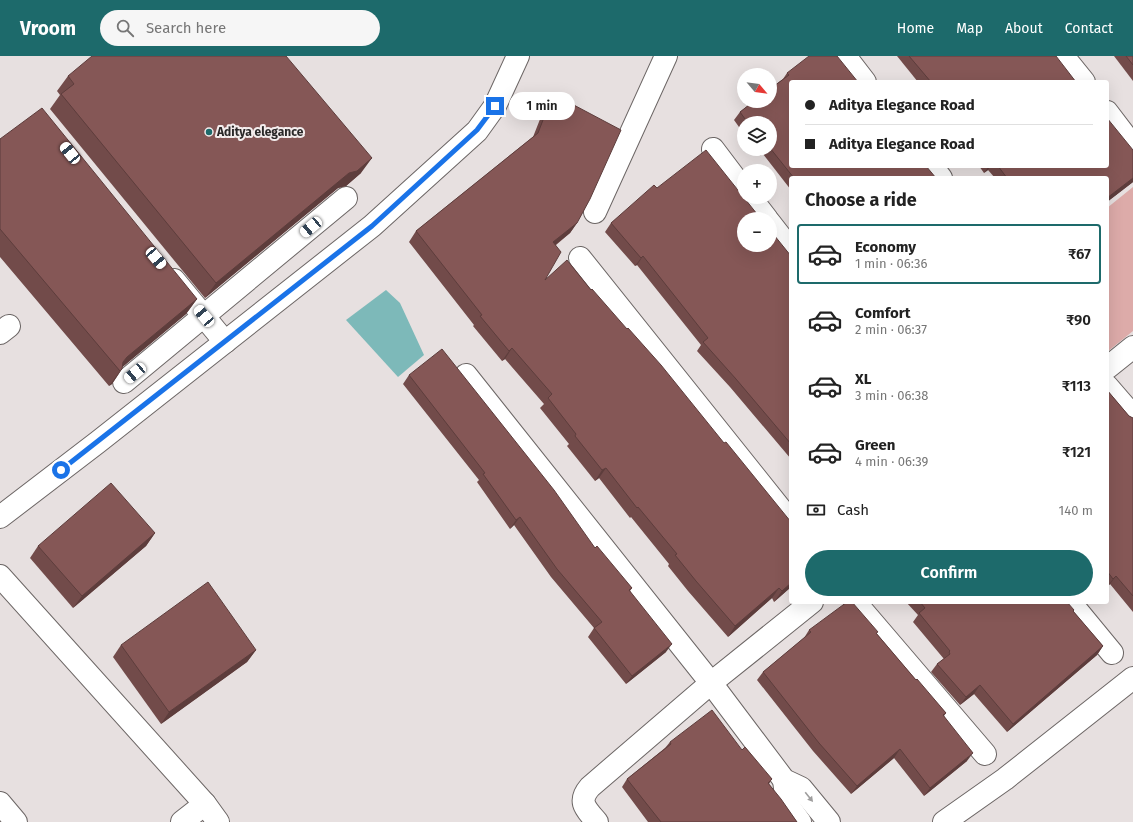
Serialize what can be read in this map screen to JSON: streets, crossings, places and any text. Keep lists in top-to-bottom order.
{
  "places": ["Aditya elegance"],
  "north": "bottom right",
  "page": {
    "header": "Vroom",
    "search": "Search here",
    "nav": [
      "Home",
      "Map",
      "About",
      "Contact"
    ],
    "map_buttons": ["+", "−"],
    "banner": ["Aditya Elegance Road", "Aditya Elegance Road"],
    "bubble": "1 min",
    "heading": "Choose a ride",
    "list": [
      {
        "name": "Economy",
        "note": "1 min · 06:36",
        "value": "₹67"
      },
      {
        "name": "Comfort",
        "note": "2 min · 06:37",
        "value": "₹90"
      },
      {
        "name": "XL",
        "note": "3 min · 06:38",
        "value": "₹113"
      },
      {
        "name": "Green",
        "note": "4 min · 06:39",
        "value": "₹121"
      }
    ],
    "pay": ["Cash", "140 m"],
    "buttons": "Confirm"
  }
}
